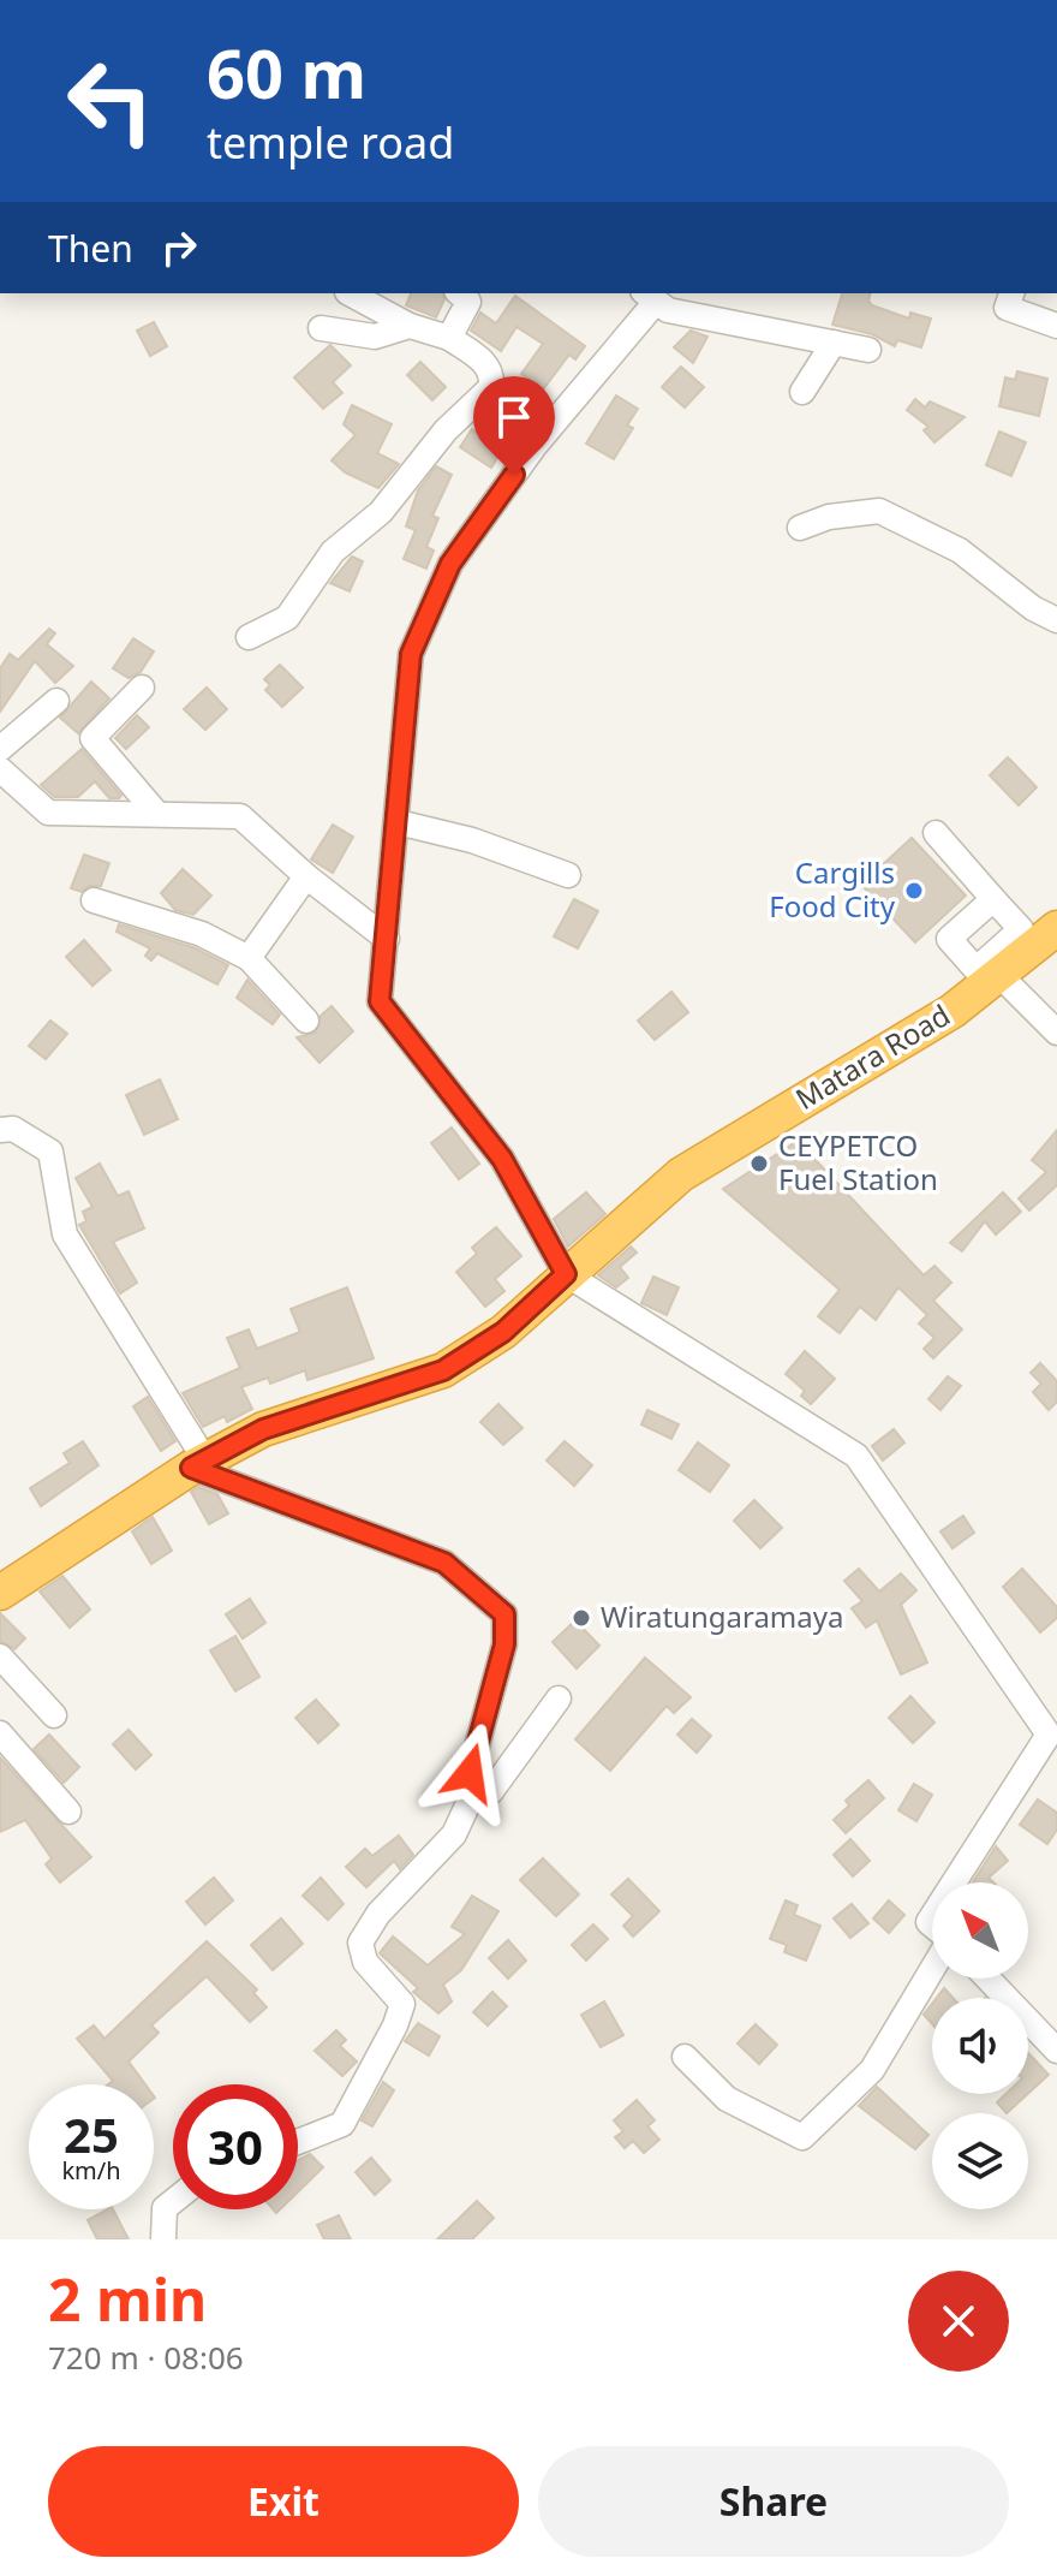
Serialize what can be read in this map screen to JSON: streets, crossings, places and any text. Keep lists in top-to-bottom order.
{
  "streets": {
    "highway": ["Matara Road"]
  },
  "places": ["Cargills Food City", "CEYPETCO Fuel Station", "Wiratungaramaya"],
  "north": "top left",
  "page": {
    "turn": ["60 m", "temple road"],
    "then": "Then",
    "speed": "25 km/h",
    "limit": "30",
    "heading": ["2 min", "720 m · 08:06"],
    "buttons": ["Exit", "Share"]
  }
}
